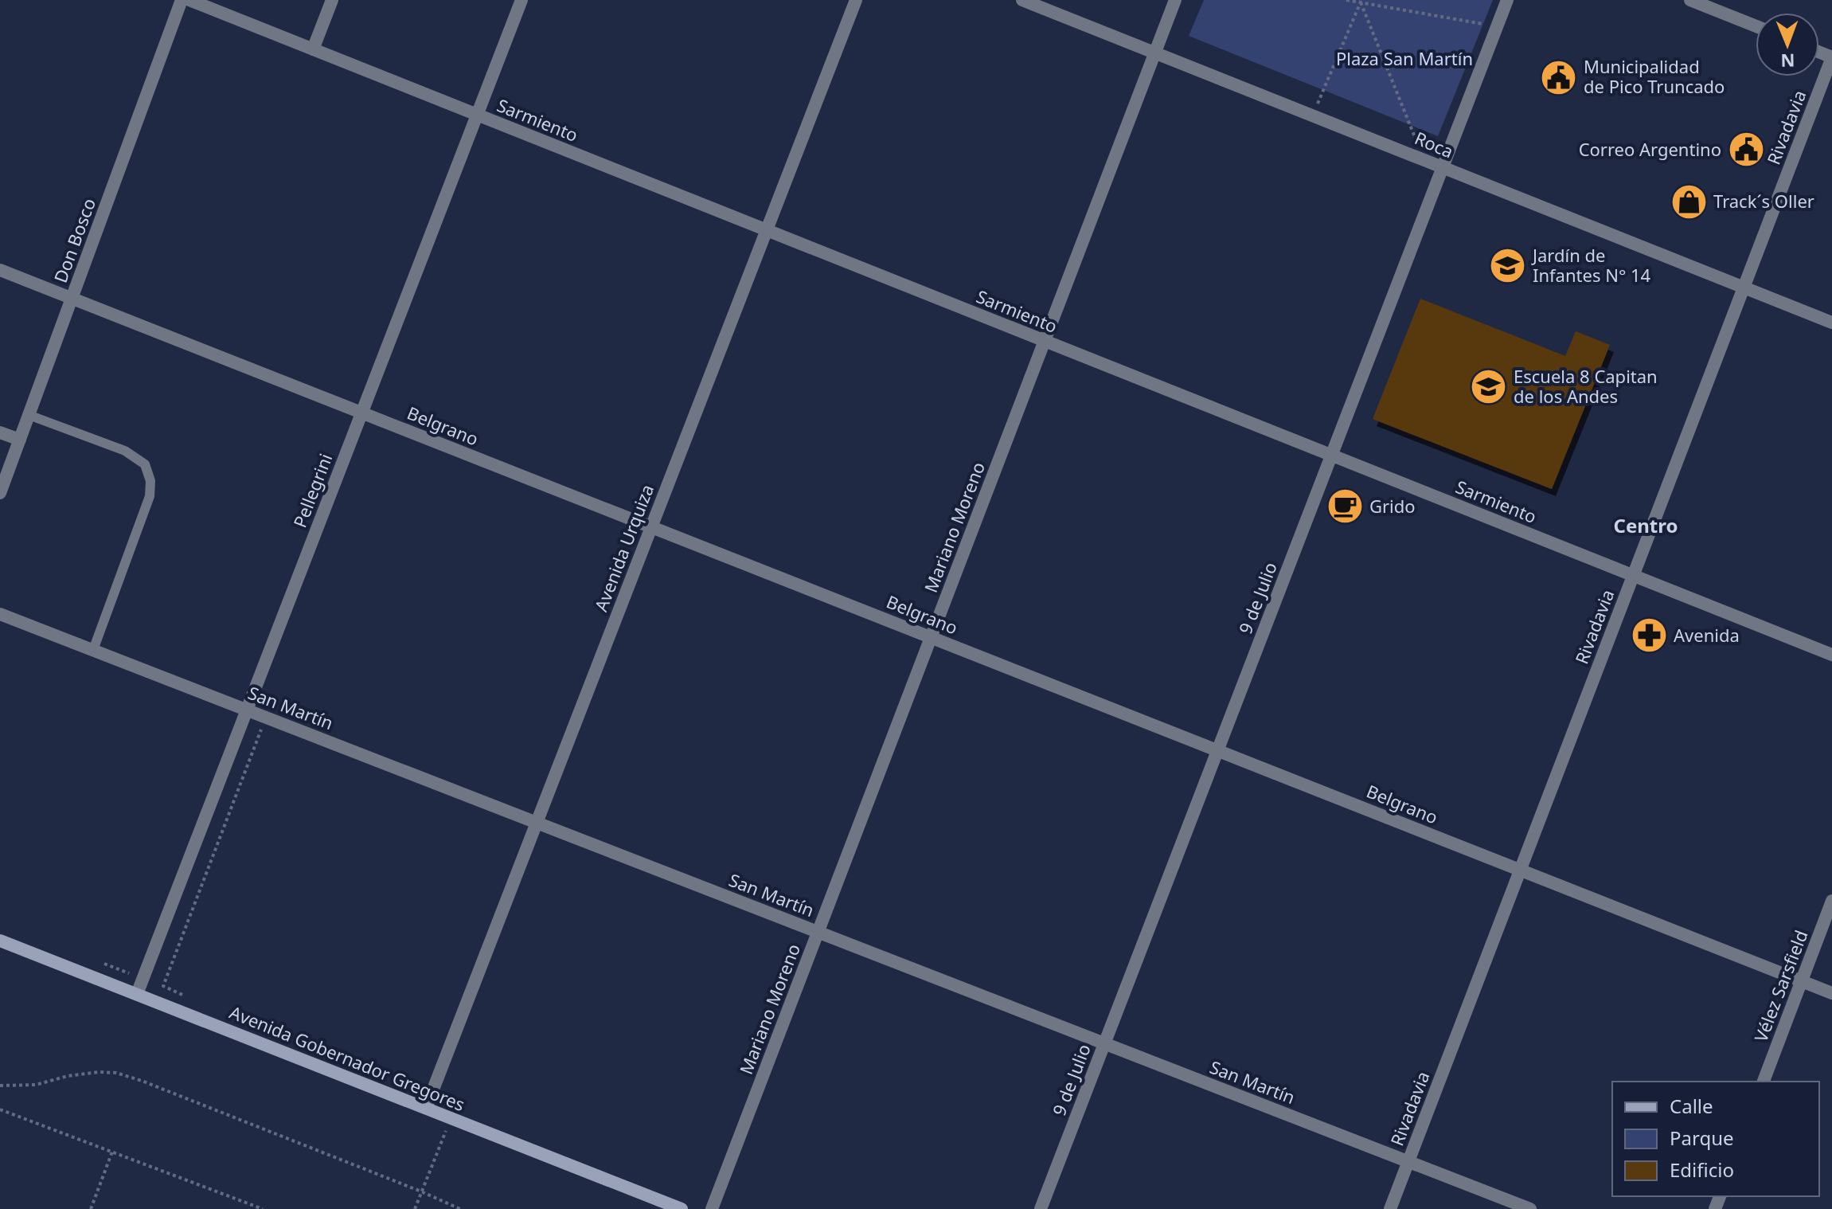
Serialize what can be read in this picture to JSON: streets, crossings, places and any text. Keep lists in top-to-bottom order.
{
  "streets": {
    "main road": ["Avenida Gobernador Gregores"],
    "street": [
      "Sarmiento",
      "Rivadavia",
      "Roca",
      "Don Bosco",
      "Belgrano",
      "Pellegrini",
      "Mariano Moreno",
      "Avenida Urquiza",
      "9 de Julio",
      "San Martín",
      "Vélez Sarsfield"
    ]
  },
  "crossings": [
    ["Sarmiento", "Rivadavia"],
    ["Sarmiento", "Pellegrini"],
    ["Sarmiento", "Mariano Moreno"],
    ["Sarmiento", "Avenida Urquiza"],
    ["Sarmiento", "9 de Julio"],
    ["Rivadavia", "Roca"],
    ["Rivadavia", "Belgrano"],
    ["Rivadavia", "San Martín"],
    ["Roca", "Mariano Moreno"],
    ["Roca", "9 de Julio"],
    ["Don Bosco", "Belgrano"],
    ["Belgrano", "Pellegrini"],
    ["Belgrano", "Mariano Moreno"],
    ["Belgrano", "Avenida Urquiza"],
    ["Belgrano", "9 de Julio"],
    ["Belgrano", "Vélez Sarsfield"],
    ["Pellegrini", "San Martín"],
    ["Pellegrini", "Avenida Gobernador Gregores"],
    ["Mariano Moreno", "San Martín"],
    ["Avenida Urquiza", "San Martín"],
    ["Avenida Urquiza", "Avenida Gobernador Gregores"],
    ["9 de Julio", "San Martín"]
  ],
  "districts": ["Centro"],
  "parks": ["Plaza San Martín"],
  "places": {
    "public building": ["Municipalidad de Pico Truncado", "Correo Argentino"],
    "shop": ["Track´s Oller"],
    "school or university": ["Jardín de Infantes N° 14", "Escuela 8 Capitan de los Andes"],
    "cafe": ["Grido"],
    "pharmacy": ["Avenida"]
  },
  "legend": ["Calle", "Parque", "Edificio"],
  "north": "bottom"
}
